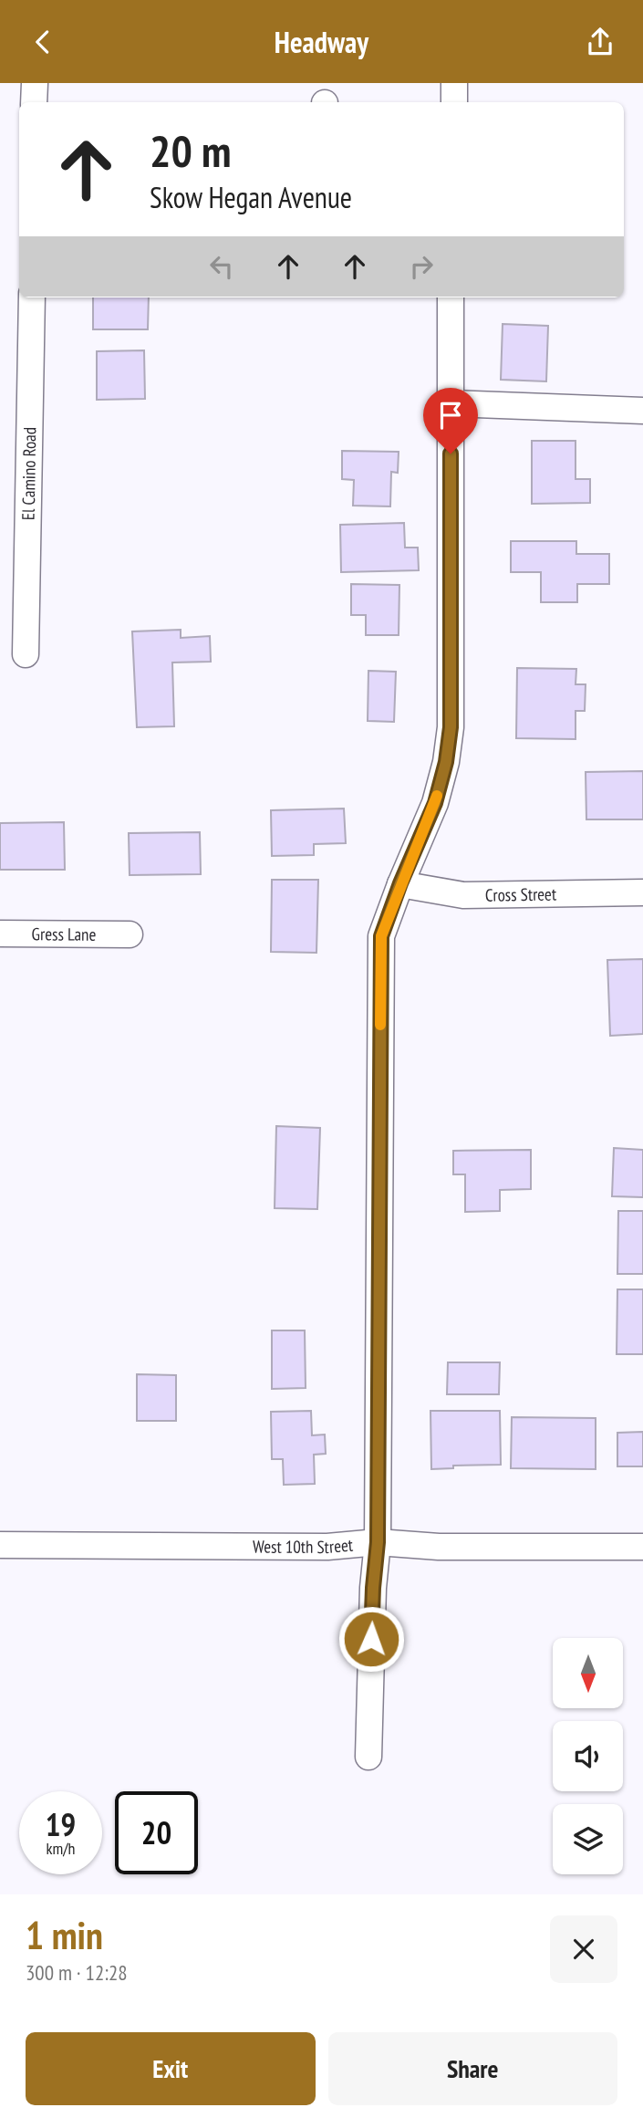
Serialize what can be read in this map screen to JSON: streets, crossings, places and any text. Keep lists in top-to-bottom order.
{
  "streets": {
    "street": [
      "El Camino Road",
      "Cross Street",
      "Gress Lane",
      "West 10th Street"
    ]
  },
  "north": "bottom",
  "page": {
    "header": "Headway",
    "turn": ["20 m", "Skow Hegan Avenue"],
    "speed": "19 km/h",
    "limit": "20",
    "heading": ["1 min", "300 m · 12:28"],
    "buttons": ["Exit", "Share"]
  }
}
